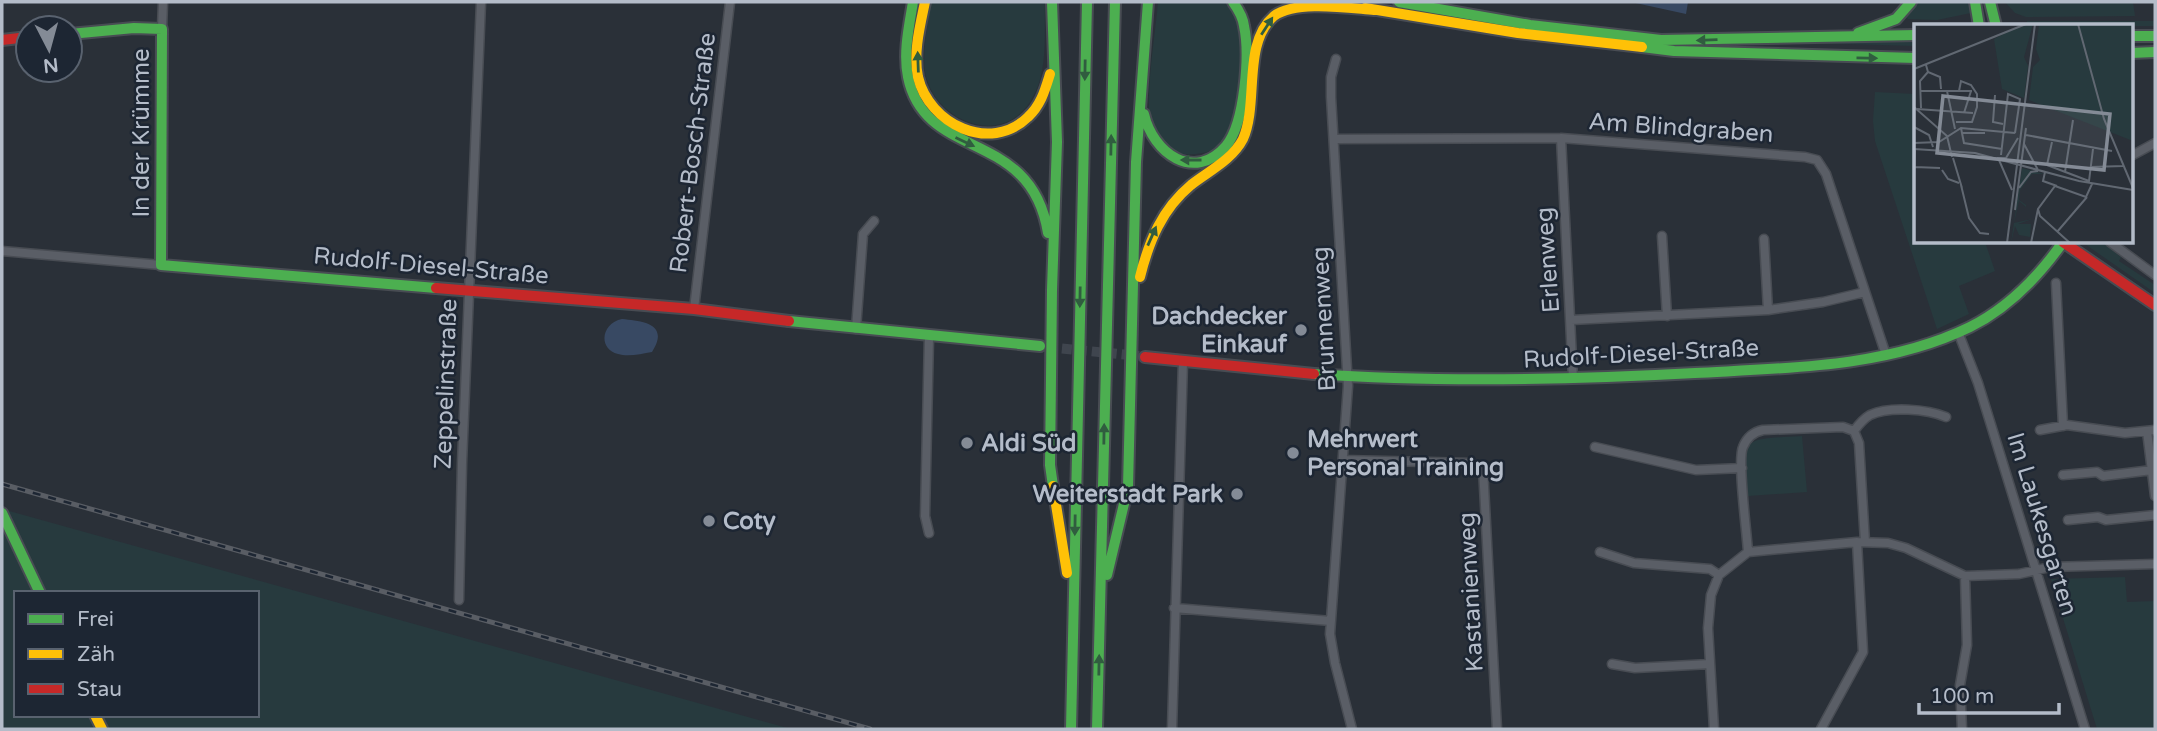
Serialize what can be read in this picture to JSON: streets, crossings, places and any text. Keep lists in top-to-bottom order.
{
  "streets": {
    "main road": ["In der Krümme", "Rudolf-Diesel-Straße"],
    "street": [
      "Am Blindgraben",
      "Robert-Bosch-Straße",
      "Erlenweg",
      "Brunnenweg",
      "Zeppelinstraße",
      "Im Laukesgarten",
      "Kastanienweg"
    ]
  },
  "crossings": [
    ["Am Blindgraben", "Erlenweg"],
    ["Am Blindgraben", "Rudolf-Diesel-Straße"],
    ["Am Blindgraben", "Brunnenweg"],
    ["In der Krümme", "Rudolf-Diesel-Straße"],
    ["Robert-Bosch-Straße", "Rudolf-Diesel-Straße"],
    ["Erlenweg", "Rudolf-Diesel-Straße"],
    ["Rudolf-Diesel-Straße", "Brunnenweg"],
    ["Rudolf-Diesel-Straße", "Zeppelinstraße"],
    ["Rudolf-Diesel-Straße", "Im Laukesgarten"],
    ["Brunnenweg", "Kastanienweg"]
  ],
  "places": [
    "Dachdecker Einkauf",
    "Aldi Süd",
    "Mehrwert Personal Training",
    "Weiterstadt Park",
    "Coty"
  ],
  "legend": ["Frei", "Zäh", "Stau"],
  "scale_bar": "100 m",
  "north": "bottom"
}
